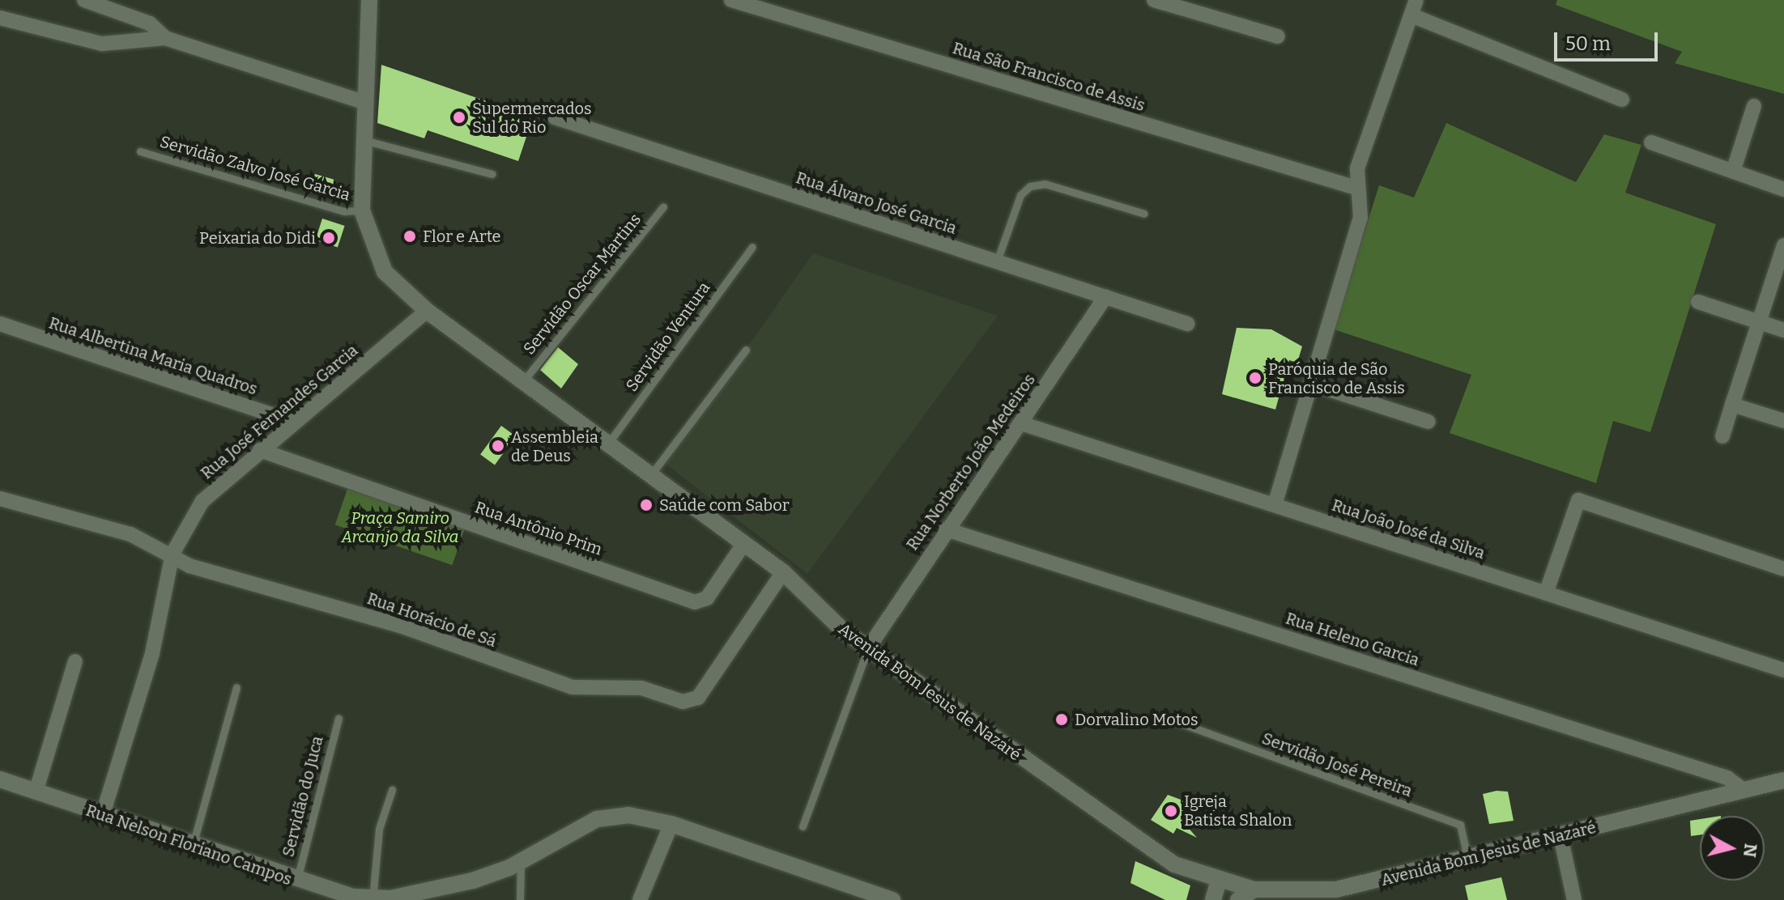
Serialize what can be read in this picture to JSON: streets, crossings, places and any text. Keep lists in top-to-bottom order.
{
  "streets": {
    "main road": ["Avenida Bom Jesus de Nazaré", "Rua Nelson Floriano Campos"],
    "street": [
      "Rua São Francisco de Assis",
      "Rua Álvaro José Garcia",
      "Rua Albertina Maria Quadros",
      "Rua José Fernandes Garcia",
      "Rua Norberto João Medeiros",
      "Rua Antônio Prim",
      "Rua João José da Silva",
      "Rua Horácio de Sá",
      "Rua Heleno Garcia"
    ],
    "lane": [
      "Servidão Zalvo José Garcia",
      "Servidão Oscar Martins",
      "Servidão Ventura",
      "Servidão José Pereira",
      "Servidão do Juca"
    ]
  },
  "crossings": [
    ["Servidão Zalvo José Garcia", "Avenida Bom Jesus de Nazaré"],
    ["Rua Álvaro José Garcia", "Rua Norberto João Medeiros"],
    ["Servidão Oscar Martins", "Avenida Bom Jesus de Nazaré"],
    ["Servidão Ventura", "Avenida Bom Jesus de Nazaré"],
    ["Rua Albertina Maria Quadros", "Rua José Fernandes Garcia"],
    ["Rua José Fernandes Garcia", "Rua Antônio Prim"],
    ["Rua José Fernandes Garcia", "Rua Horácio de Sá"],
    ["Rua José Fernandes Garcia", "Avenida Bom Jesus de Nazaré"],
    ["Rua José Fernandes Garcia", "Rua Nelson Floriano Campos"],
    ["Rua Norberto João Medeiros", "Rua João José da Silva"],
    ["Rua Norberto João Medeiros", "Rua Heleno Garcia"],
    ["Rua Norberto João Medeiros", "Avenida Bom Jesus de Nazaré"],
    ["Rua Antônio Prim", "Avenida Bom Jesus de Nazaré"],
    ["Rua Horácio de Sá", "Avenida Bom Jesus de Nazaré"],
    ["Rua Heleno Garcia", "Avenida Bom Jesus de Nazaré"],
    ["Avenida Bom Jesus de Nazaré", "Servidão José Pereira"],
    ["Servidão do Juca", "Rua Nelson Floriano Campos"]
  ],
  "parks": ["Praça Samiro Arcanjo da Silva"],
  "places": [
    "Supermercados Sul do Rio",
    "Flor e Arte",
    "Peixaria do Didi",
    "Paróquia de São Francisco de Assis",
    "Assembleia de Deus",
    "Saúde com Sabor",
    "Dorvalino Motos",
    "Igreja Batista Shalon"
  ],
  "scale_bar": "50 m",
  "north": "right"
}
